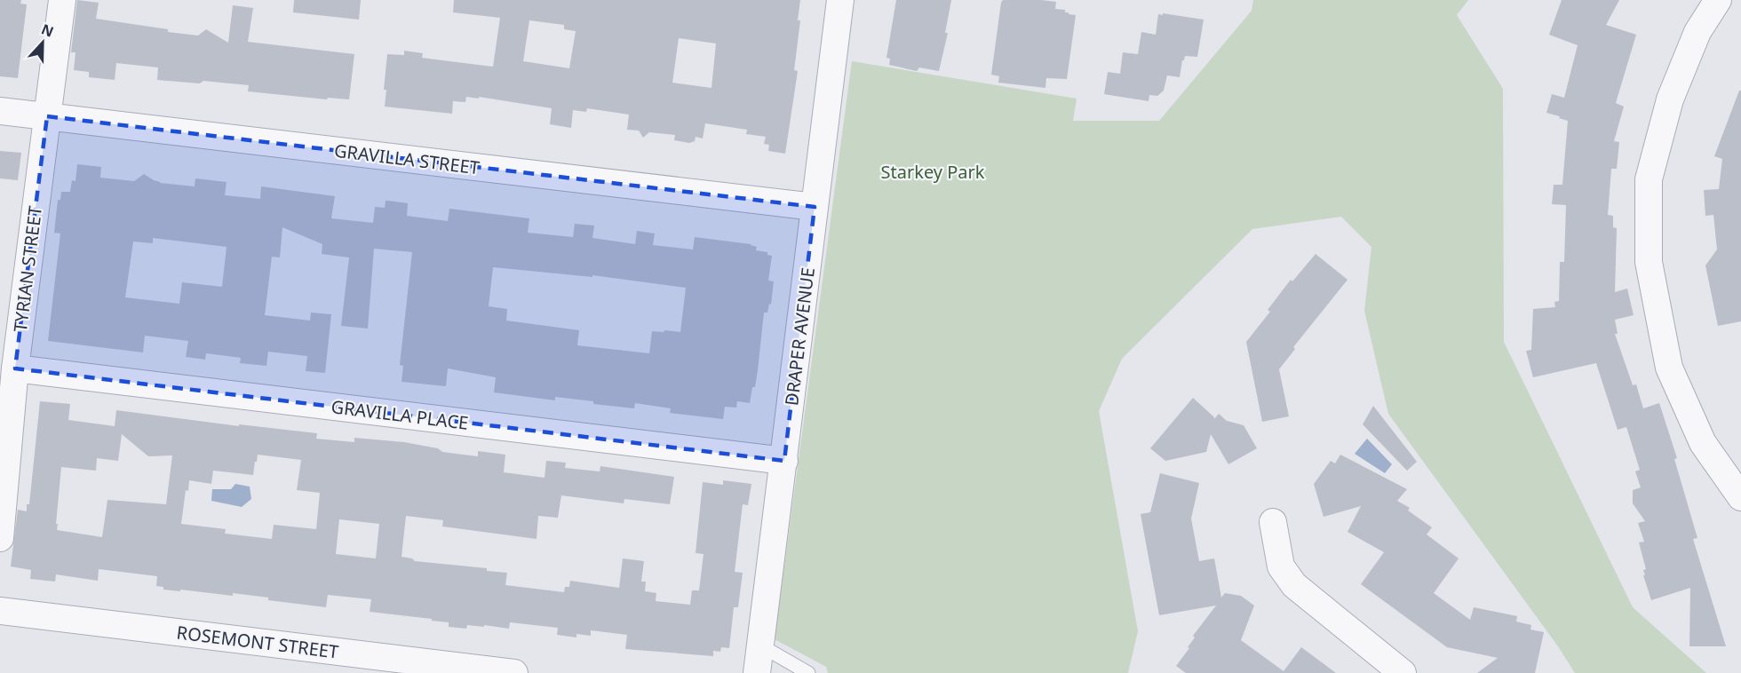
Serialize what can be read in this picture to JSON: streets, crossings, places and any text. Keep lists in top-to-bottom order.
{
  "streets": {
    "street": [
      "GRAVILLA STREET",
      "TYRIAN STREET",
      "DRAPER AVENUE",
      "GRAVILLA PLACE",
      "ROSEMONT STREET"
    ]
  },
  "crossings": [
    ["GRAVILLA STREET", "TYRIAN STREET"],
    ["GRAVILLA STREET", "DRAPER AVENUE"],
    ["TYRIAN STREET", "GRAVILLA PLACE"],
    ["DRAPER AVENUE", "GRAVILLA PLACE"]
  ],
  "parks": ["Starkey Park"],
  "north": "top"
}
